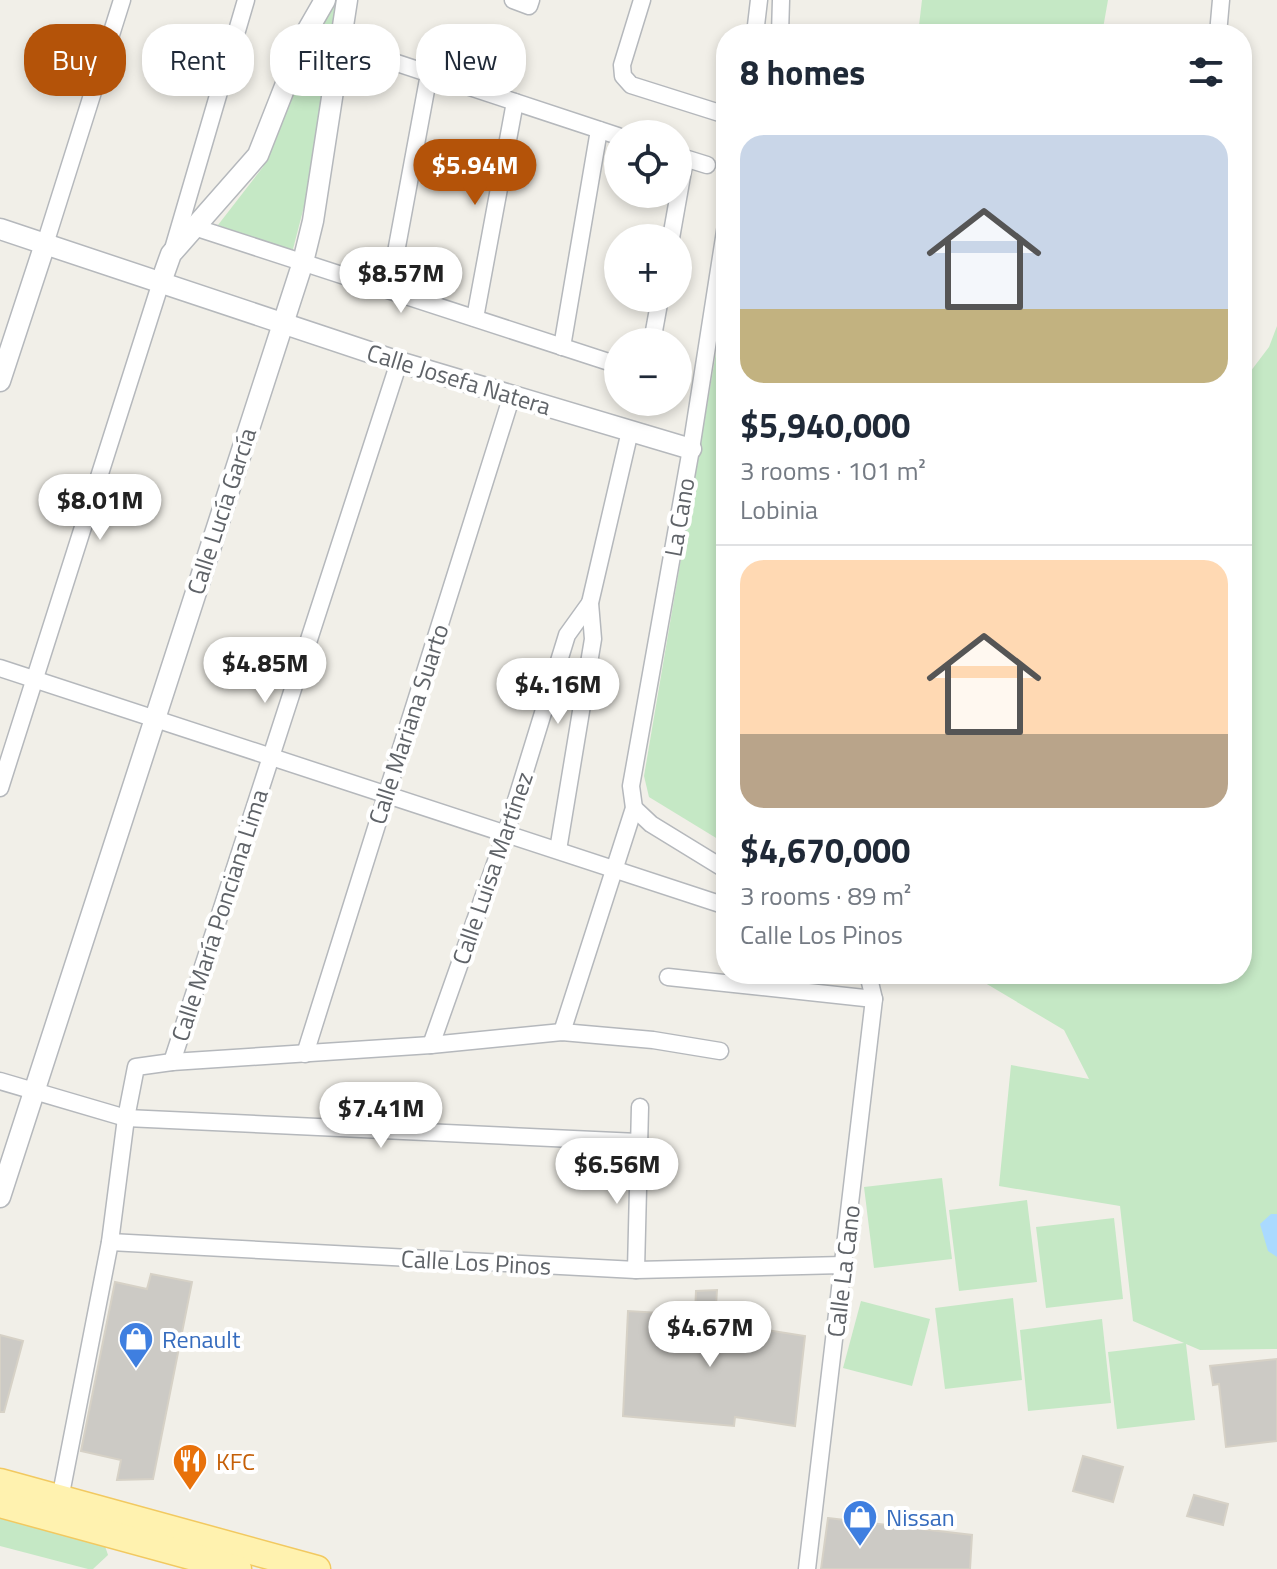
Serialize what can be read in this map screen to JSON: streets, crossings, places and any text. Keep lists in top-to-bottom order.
{
  "streets": {
    "street": [
      "Calle Josefa Natera",
      "Calle Lucía García",
      "La Cano",
      "Calle Mariana Suarto",
      "Calle Luisa Martínez",
      "Calle María Ponciana Lima",
      "Calle Los Pinos",
      "Calle La Cano"
    ]
  },
  "crossings": [
    ["Calle Josefa Natera", "Calle Lucía García"],
    ["Calle Josefa Natera", "La Cano"],
    ["Calle Josefa Natera", "Calle Mariana Suarto"],
    ["Calle Josefa Natera", "Calle Luisa Martínez"],
    ["Calle Josefa Natera", "Calle María Ponciana Lima"],
    ["Calle María Ponciana Lima", "Calle Los Pinos"],
    ["Calle Los Pinos", "Calle La Cano"]
  ],
  "places": {
    "shop": ["Renault", "Nissan"],
    "restaurant": ["KFC"]
  },
  "page": {
    "chip": [
      "Buy",
      "Rent",
      "Filters",
      "New"
    ],
    "heading": "8 homes",
    "map_buttons": ["+", "−"],
    "list": [
      {
        "name": "$5,940,000",
        "note": "3 rooms · 101 m² · Lobinia"
      },
      {
        "name": "$4,670,000",
        "note": "3 rooms · 89 m² · Calle Los Pinos"
      }
    ],
    "price": [
      "$5.94M",
      "$8.57M",
      "$8.01M",
      "$4.85M",
      "$4.16M",
      "$7.41M",
      "$6.56M",
      "$4.67M"
    ]
  }
}
